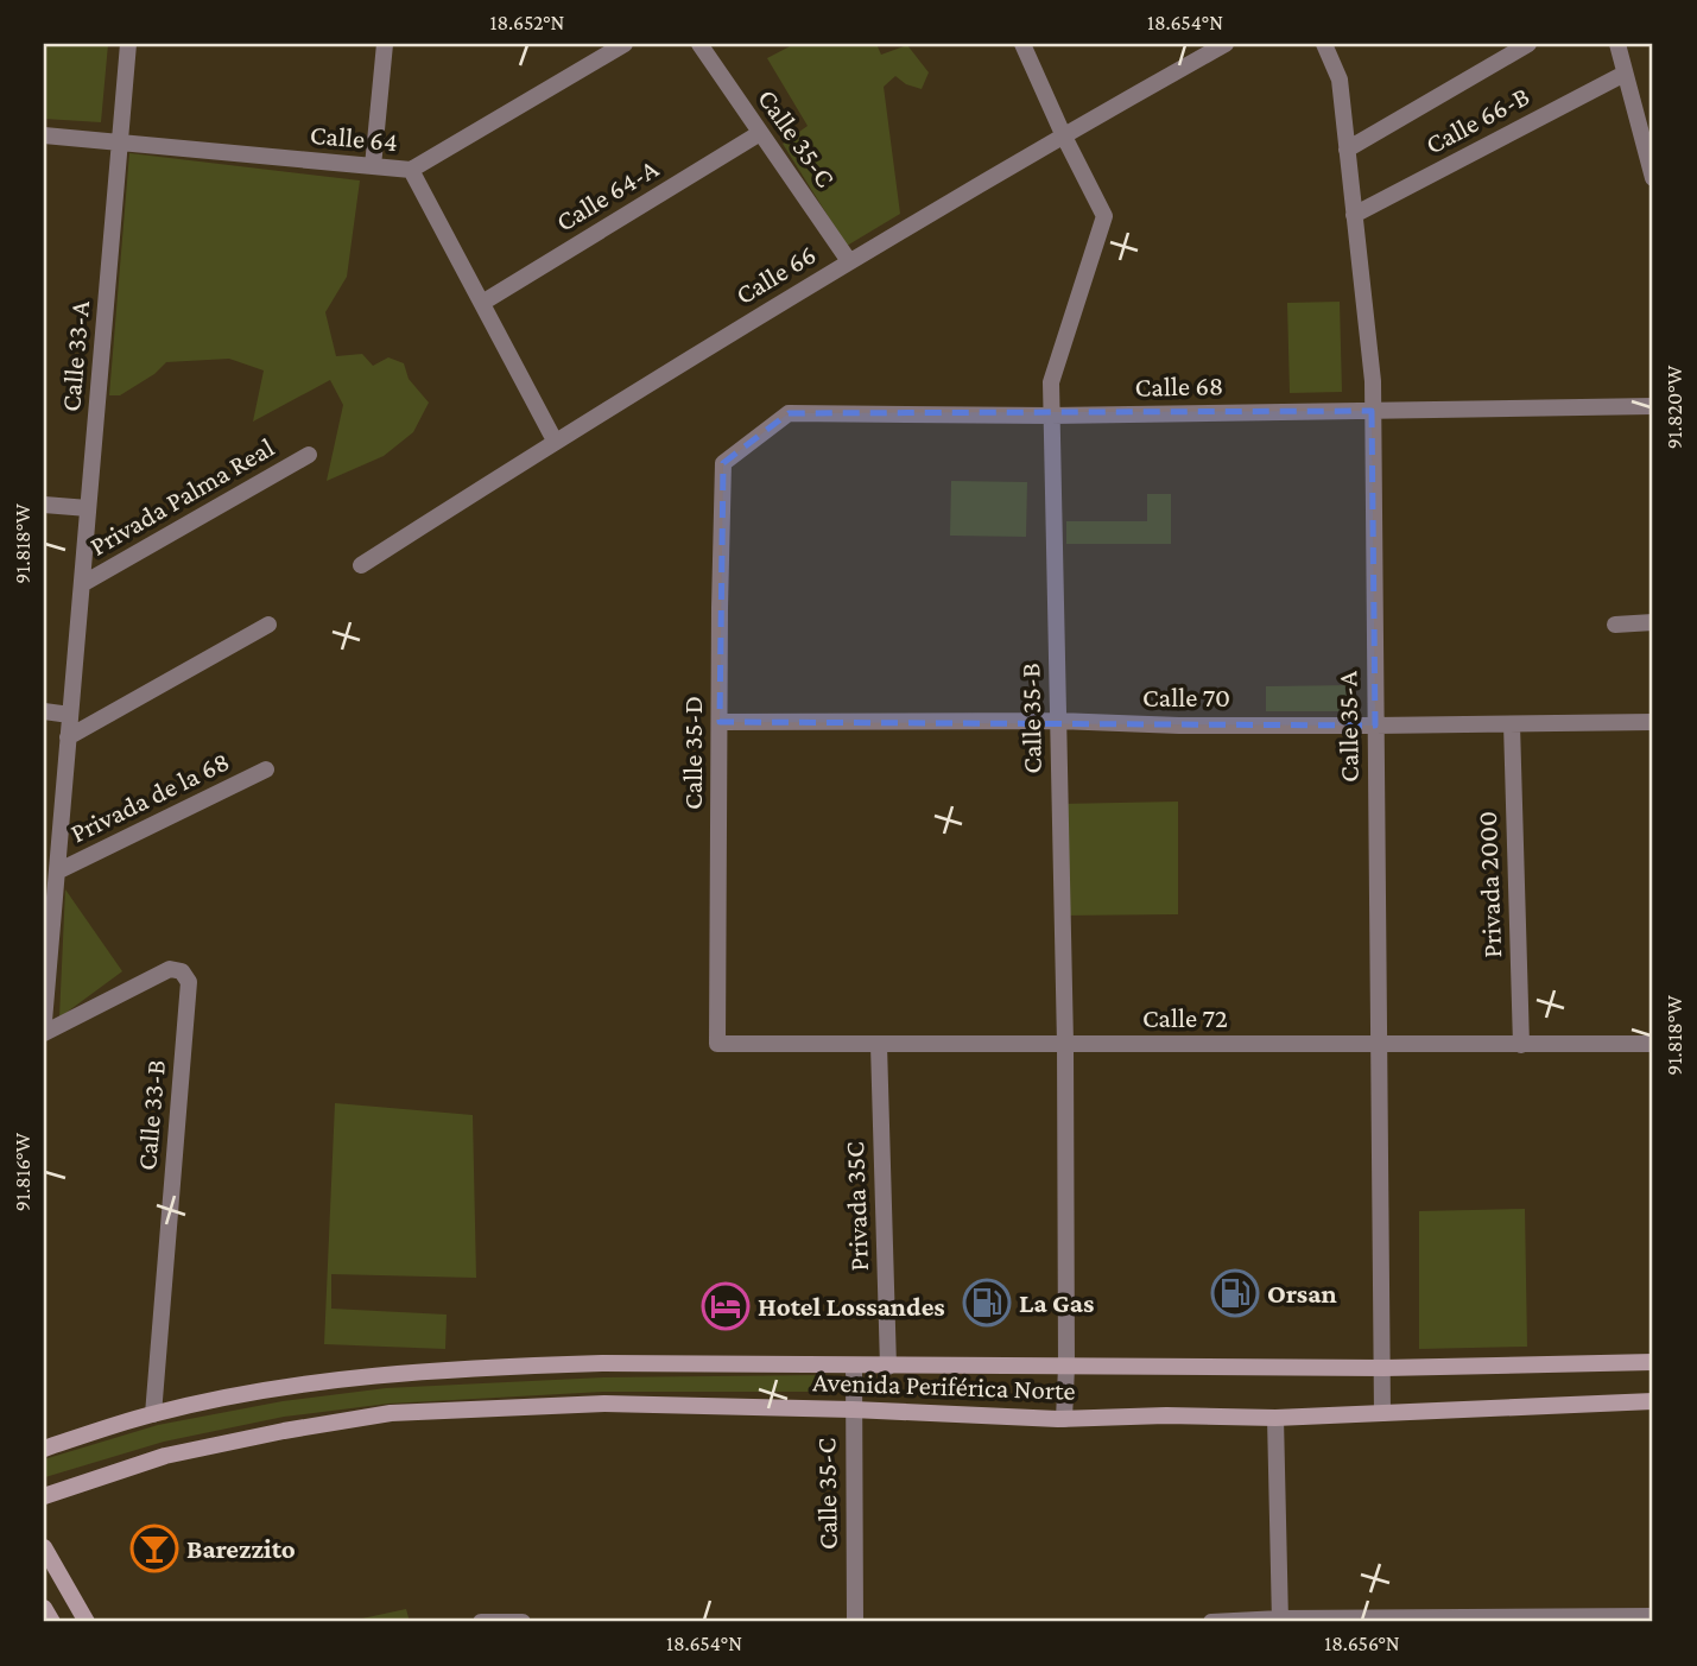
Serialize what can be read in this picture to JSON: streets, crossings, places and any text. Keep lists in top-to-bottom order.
{
  "streets": {
    "main road": ["Avenida Periférica Norte"],
    "street": [
      "Calle 66-B",
      "Calle 64",
      "Calle 35-C",
      "Calle 64-A",
      "Calle 66",
      "Calle 33-A",
      "Calle 68",
      "Privada Palma Real",
      "Calle 70",
      "Calle 35-B",
      "Calle 35-A",
      "Calle 35-D",
      "Privada de la 68",
      "Privada 2000",
      "Calle 72",
      "Calle 33-B",
      "Privada 35C"
    ]
  },
  "crossings": [
    ["Calle 66-B", "Calle 35-A"],
    ["Calle 64", "Calle 33-A"],
    ["Calle 35-C", "Calle 64-A"],
    ["Calle 35-C", "Calle 66"],
    ["Calle 35-C", "Avenida Periférica Norte"],
    ["Calle 66", "Calle 35-B"],
    ["Calle 33-A", "Privada Palma Real"],
    ["Calle 33-A", "Privada de la 68"],
    ["Calle 68", "Calle 35-B"],
    ["Calle 68", "Calle 35-A"],
    ["Calle 68", "Calle 35-D"],
    ["Calle 70", "Calle 35-B"],
    ["Calle 70", "Calle 35-A"],
    ["Calle 70", "Calle 35-D"],
    ["Calle 70", "Privada 2000"],
    ["Calle 35-B", "Calle 72"],
    ["Calle 35-B", "Avenida Periférica Norte"],
    ["Calle 35-A", "Calle 72"],
    ["Calle 35-A", "Avenida Periférica Norte"],
    ["Calle 35-D", "Calle 72"],
    ["Privada 2000", "Calle 72"],
    ["Calle 72", "Privada 35C"],
    ["Calle 33-B", "Avenida Periférica Norte"],
    ["Privada 35C", "Avenida Periférica Norte"]
  ],
  "places": {
    "fuel station": ["Orsan", "La Gas"],
    "hotel": ["Hotel Lossandes"],
    "bar": ["Barezzito"]
  },
  "coordinates": [
    "18.652°N",
    "18.654°N",
    "91.820°W",
    "91.818°W",
    "91.816°W",
    "18.656°N"
  ]
}
